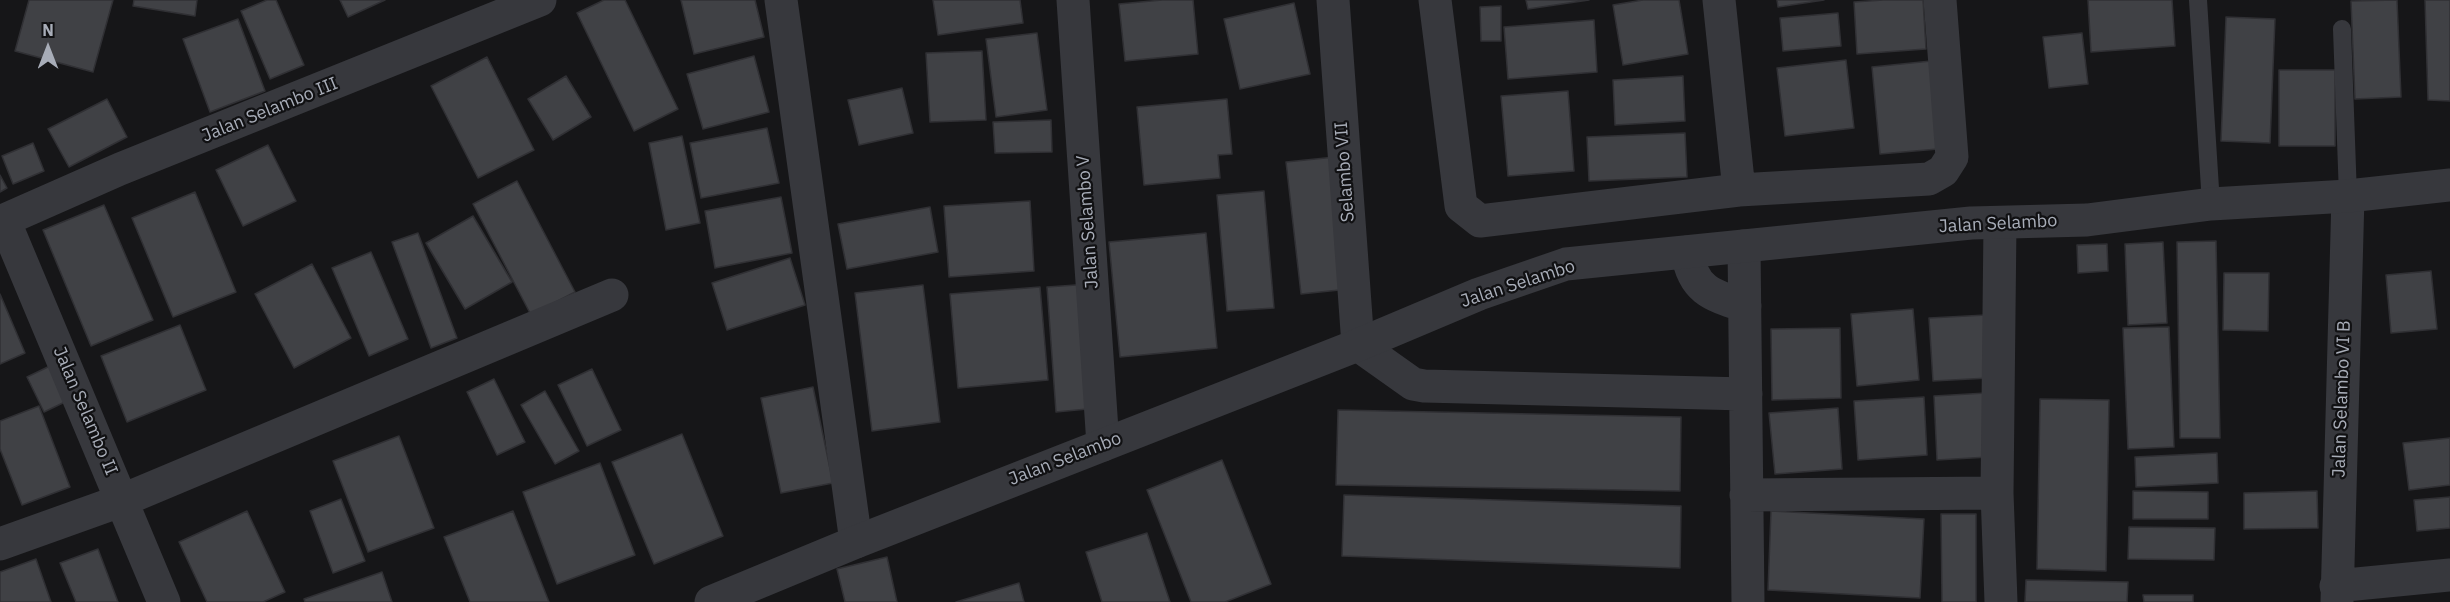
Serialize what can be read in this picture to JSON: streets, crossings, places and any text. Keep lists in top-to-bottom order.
{
  "streets": {
    "street": [
      "Jalan Selambo III",
      "Selambo VII",
      "Jalan Selambo V",
      "Jalan Selambo",
      "Jalan Selambo VI B",
      "Jalan Selambo II"
    ]
  },
  "crossings": [
    ["Jalan Selambo III", "Jalan Selambo II"],
    ["Selambo VII", "Jalan Selambo"],
    ["Jalan Selambo V", "Jalan Selambo"],
    ["Jalan Selambo", "Jalan Selambo VI B"]
  ],
  "north": "top"
}
